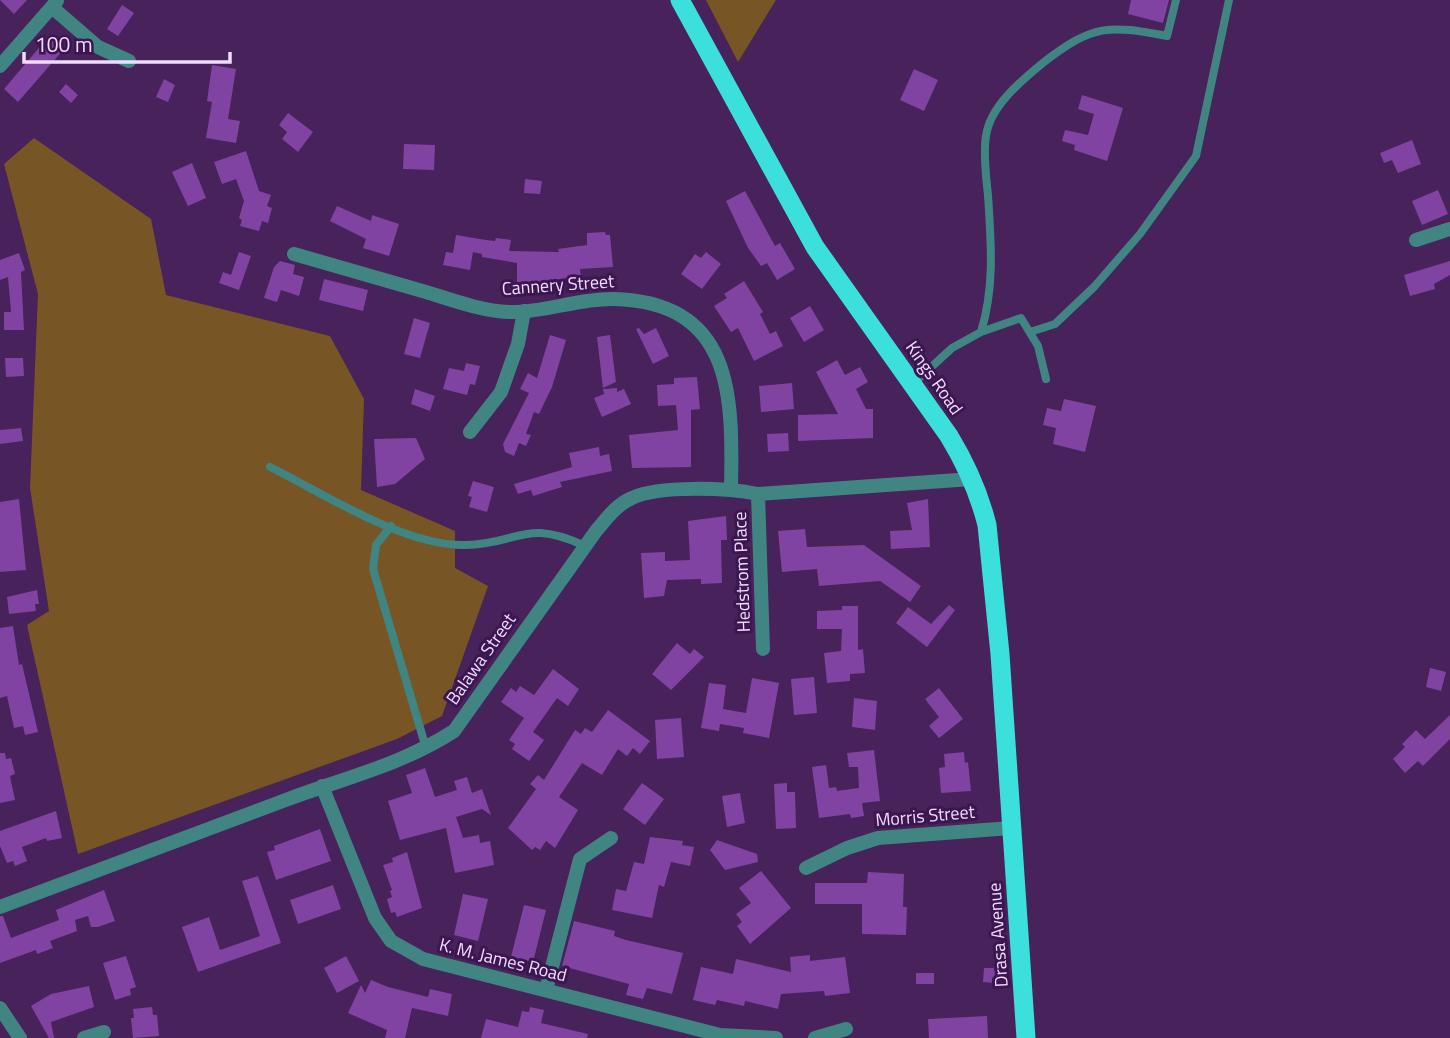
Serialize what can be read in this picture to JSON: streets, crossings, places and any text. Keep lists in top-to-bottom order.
{
  "streets": {
    "highway": ["Kings Road", "Drasa Avenue"],
    "street": [
      "Cannery Street",
      "Hedstrom Place",
      "Balawa Street",
      "Morris Street",
      "K. M. James Road"
    ]
  },
  "crossings": [
    ["Cannery Street", "Balawa Street"],
    ["Kings Road", "Balawa Street"],
    ["Kings Road", "Morris Street"],
    ["Kings Road", "Drasa Avenue"],
    ["Hedstrom Place", "Balawa Street"],
    ["Balawa Street", "K. M. James Road"],
    ["Morris Street", "Drasa Avenue"]
  ],
  "scale_bar": "100 m"
}
